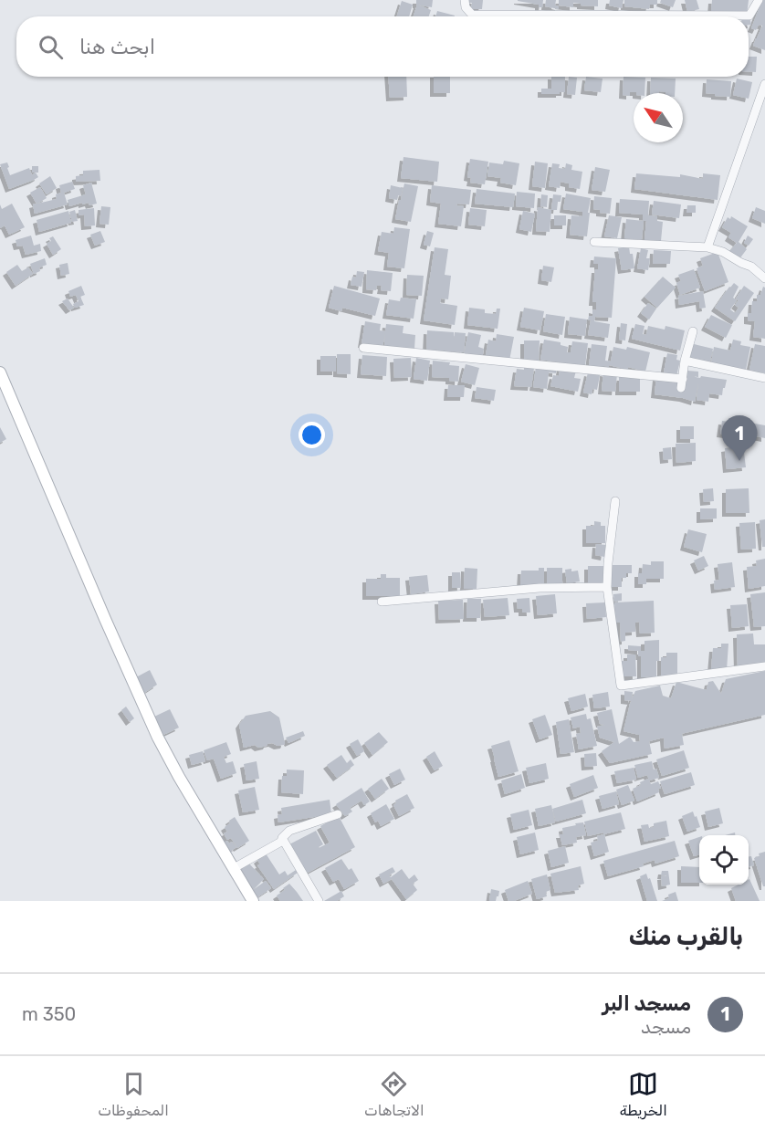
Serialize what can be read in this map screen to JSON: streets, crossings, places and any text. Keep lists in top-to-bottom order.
{
  "north": "top left",
  "page": {
    "search": "ابحث هنا",
    "pins": "1",
    "heading": "بالقرب منك",
    "list": [
      {
        "mark": "1",
        "name": "مسجد البر",
        "note": "مسجد",
        "value": "350 m"
      }
    ],
    "nav": ["الخريطة", "الاتجاهات", "المحفوظات"]
  }
}
